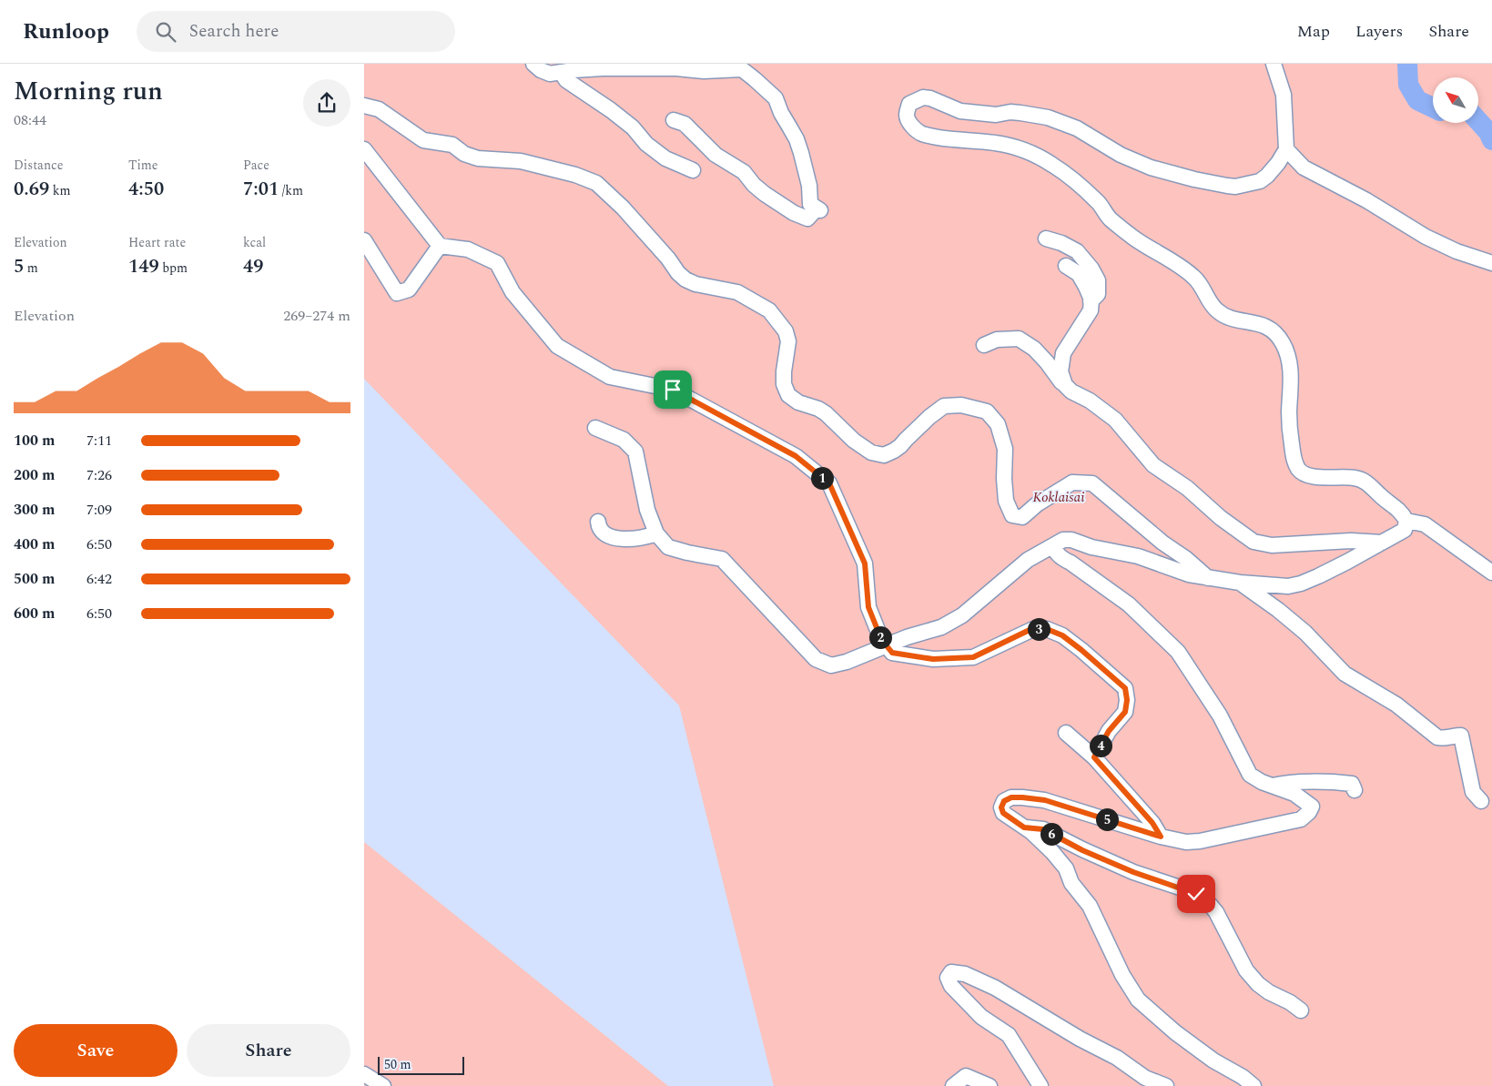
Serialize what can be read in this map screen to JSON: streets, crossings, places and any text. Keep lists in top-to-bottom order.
{
  "parks": ["Koklaisai"],
  "scale_bar": "50 m",
  "north": "top left",
  "page": {
    "header": "Runloop",
    "search": "Search here",
    "nav": ["Map", "Layers", "Share"],
    "heading": ["Morning run", "08:44"],
    "stats": [
      ["Distance", "0.69 km"],
      ["Time", "4:50"],
      ["Pace", "7:01 /km"],
      ["Elevation", "5 m"],
      ["Heart rate", "149 bpm"],
      ["kcal", "49"]
    ],
    "chart": ["Elevation", "269–274 m"],
    "list": [
      {
        "name": "100 m",
        "note": "7:11"
      },
      {
        "name": "200 m",
        "note": "7:26"
      },
      {
        "name": "300 m",
        "note": "7:09"
      },
      {
        "name": "400 m",
        "note": "6:50"
      },
      {
        "name": "500 m",
        "note": "6:42"
      },
      {
        "name": "600 m",
        "note": "6:50"
      }
    ],
    "pins": [
      "1",
      "3",
      "2",
      "4",
      "5",
      "6"
    ],
    "buttons": ["Save", "Share"],
    "scale": "50 m"
  }
}
